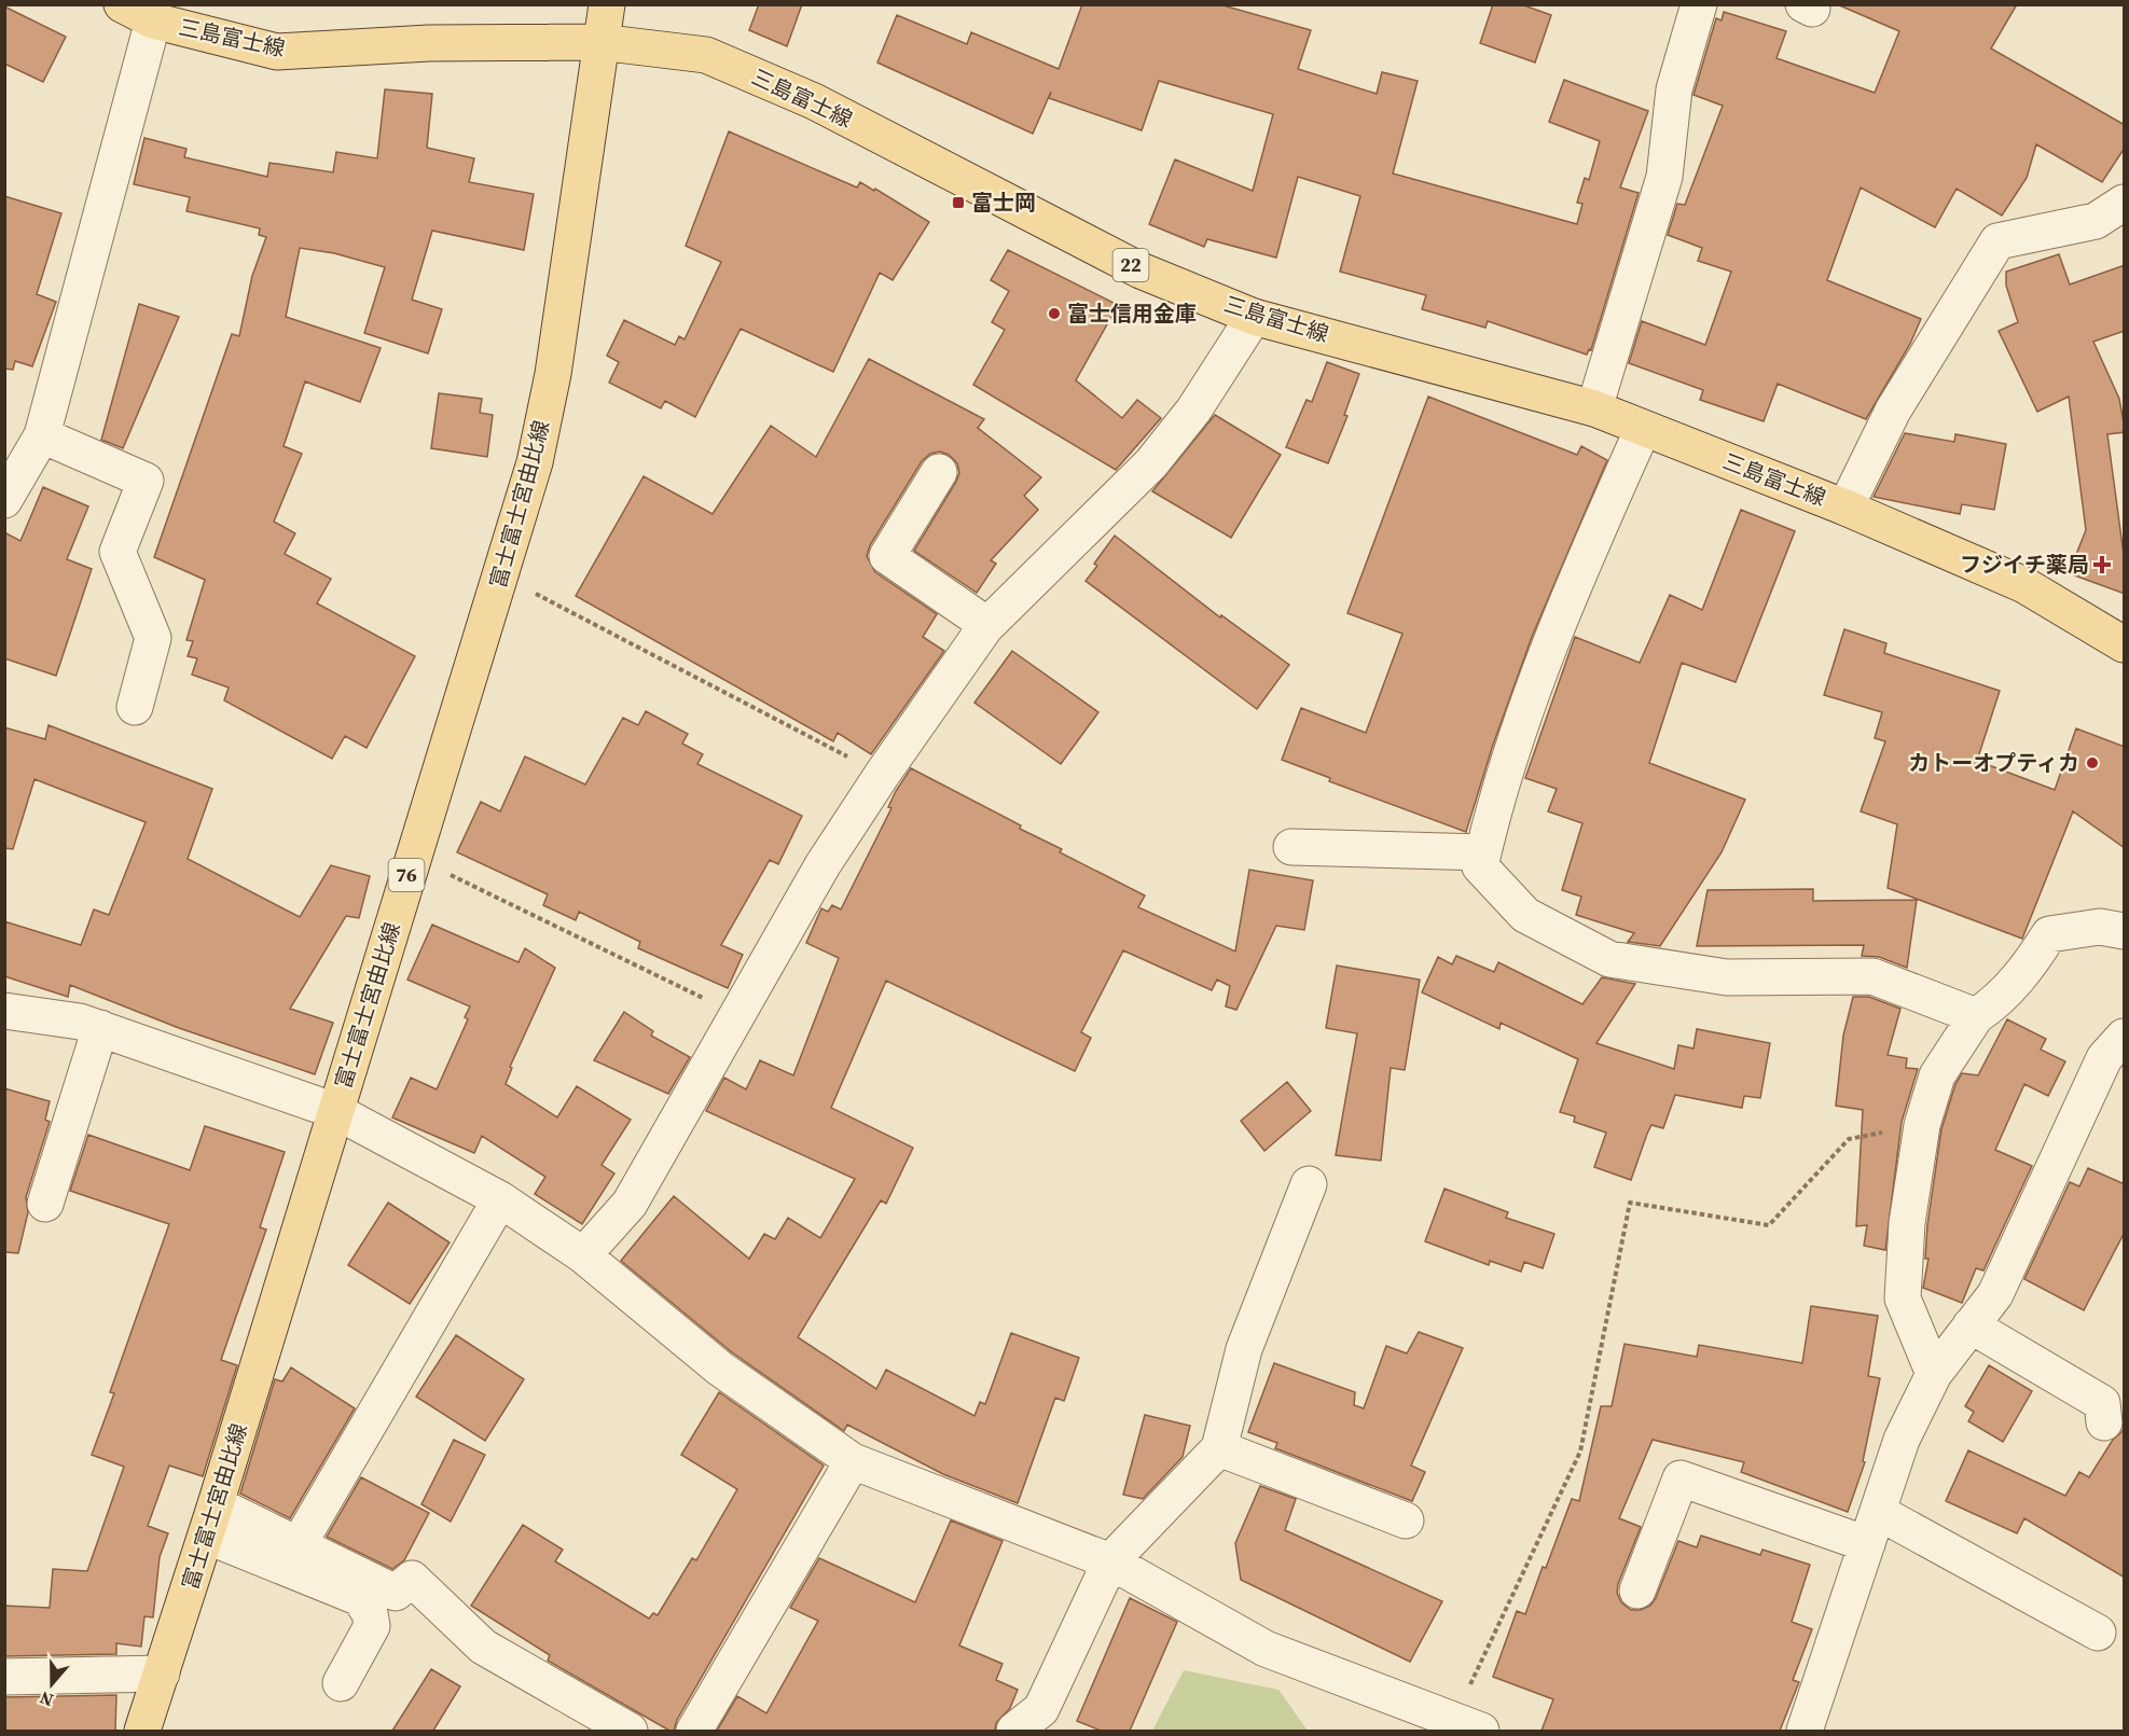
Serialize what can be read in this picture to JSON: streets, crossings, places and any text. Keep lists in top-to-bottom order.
{
  "streets": {
    "main road": [
      "三島富士線",
      "22",
      "富士富士宮由比線",
      "76"
    ]
  },
  "crossings": [
    ["三島富士線", "富士富士宮由比線"]
  ],
  "places": {
    "transit": ["富士岡"],
    "other": ["富士信用金庫", "カトーオプティカ"],
    "health": ["フジイチ薬局"]
  },
  "north": "bottom"
}
